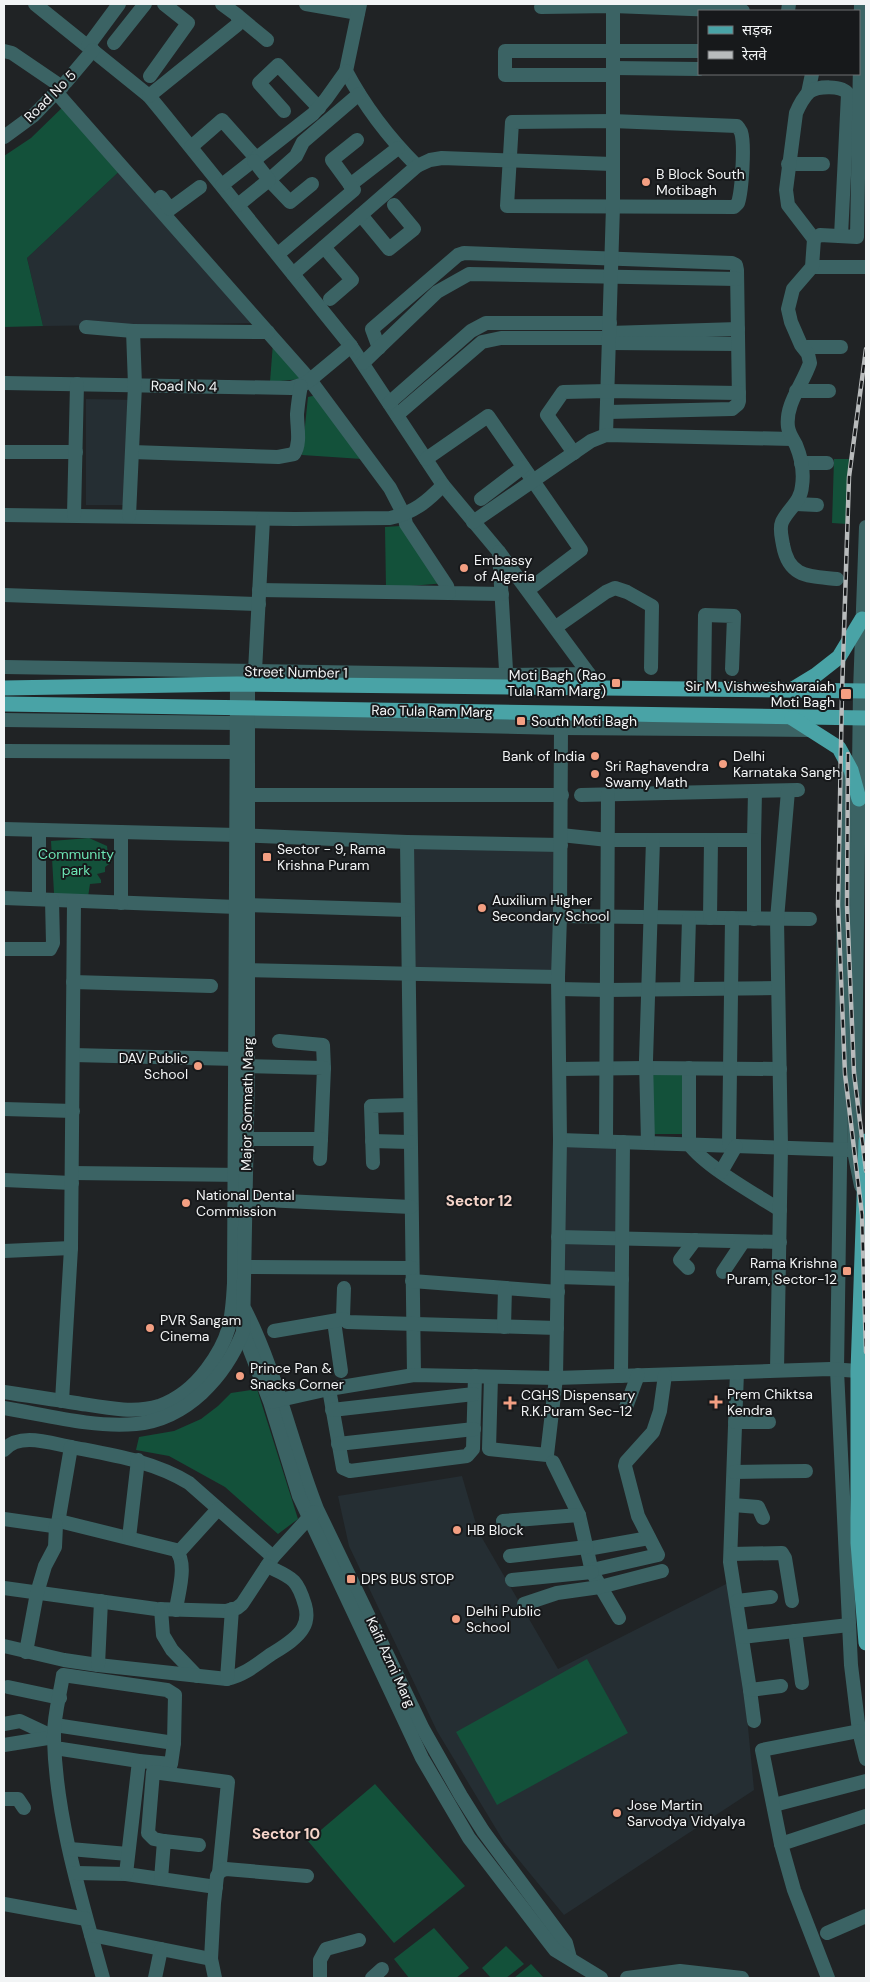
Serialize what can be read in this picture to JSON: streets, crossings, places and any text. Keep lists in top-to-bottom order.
{
  "streets": {
    "main road": ["Rao Tula Ram Marg"],
    "street": [
      "Road No 5",
      "Road No 4",
      "Street Number 1",
      "Major Somnath Marg"
    ]
  },
  "crossings": [
    ["Street Number 1", "Rao Tula Ram Marg"],
    ["Street Number 1", "Major Somnath Marg"],
    ["Rao Tula Ram Marg", "Major Somnath Marg"]
  ],
  "districts": ["Sector 12", "Sector 10"],
  "parks": ["Community park"],
  "places": {
    "other": [
      "B Block South Motibagh",
      "Embassy of Algeria",
      "Bank of India",
      "Delhi Karnataka Sangh",
      "Sri Raghavendra Swamy Math",
      "Auxilium Higher Secondary School",
      "DAV Public School",
      "National Dental Commission",
      "PVR Sangam Cinema",
      "Prince Pan & Snacks Corner",
      "HB Block",
      "Delhi Public School",
      "Jose Martin Sarvodya Vidyalya"
    ],
    "transit": [
      "Moti Bagh (Rao Tula Ram Marg)",
      "Sir M. Vishweshwaraiah Moti Bagh",
      "South Moti Bagh",
      "Sector - 9, Rama Krishna Puram",
      "Rama Krishna Puram, Sector-12",
      "DPS BUS STOP"
    ],
    "health": ["Prem Chiktsa Kendra", "CGHS Dispensary R.K.Puram Sec-12"]
  },
  "legend": ["सड़क", "रेलवे"]
}
